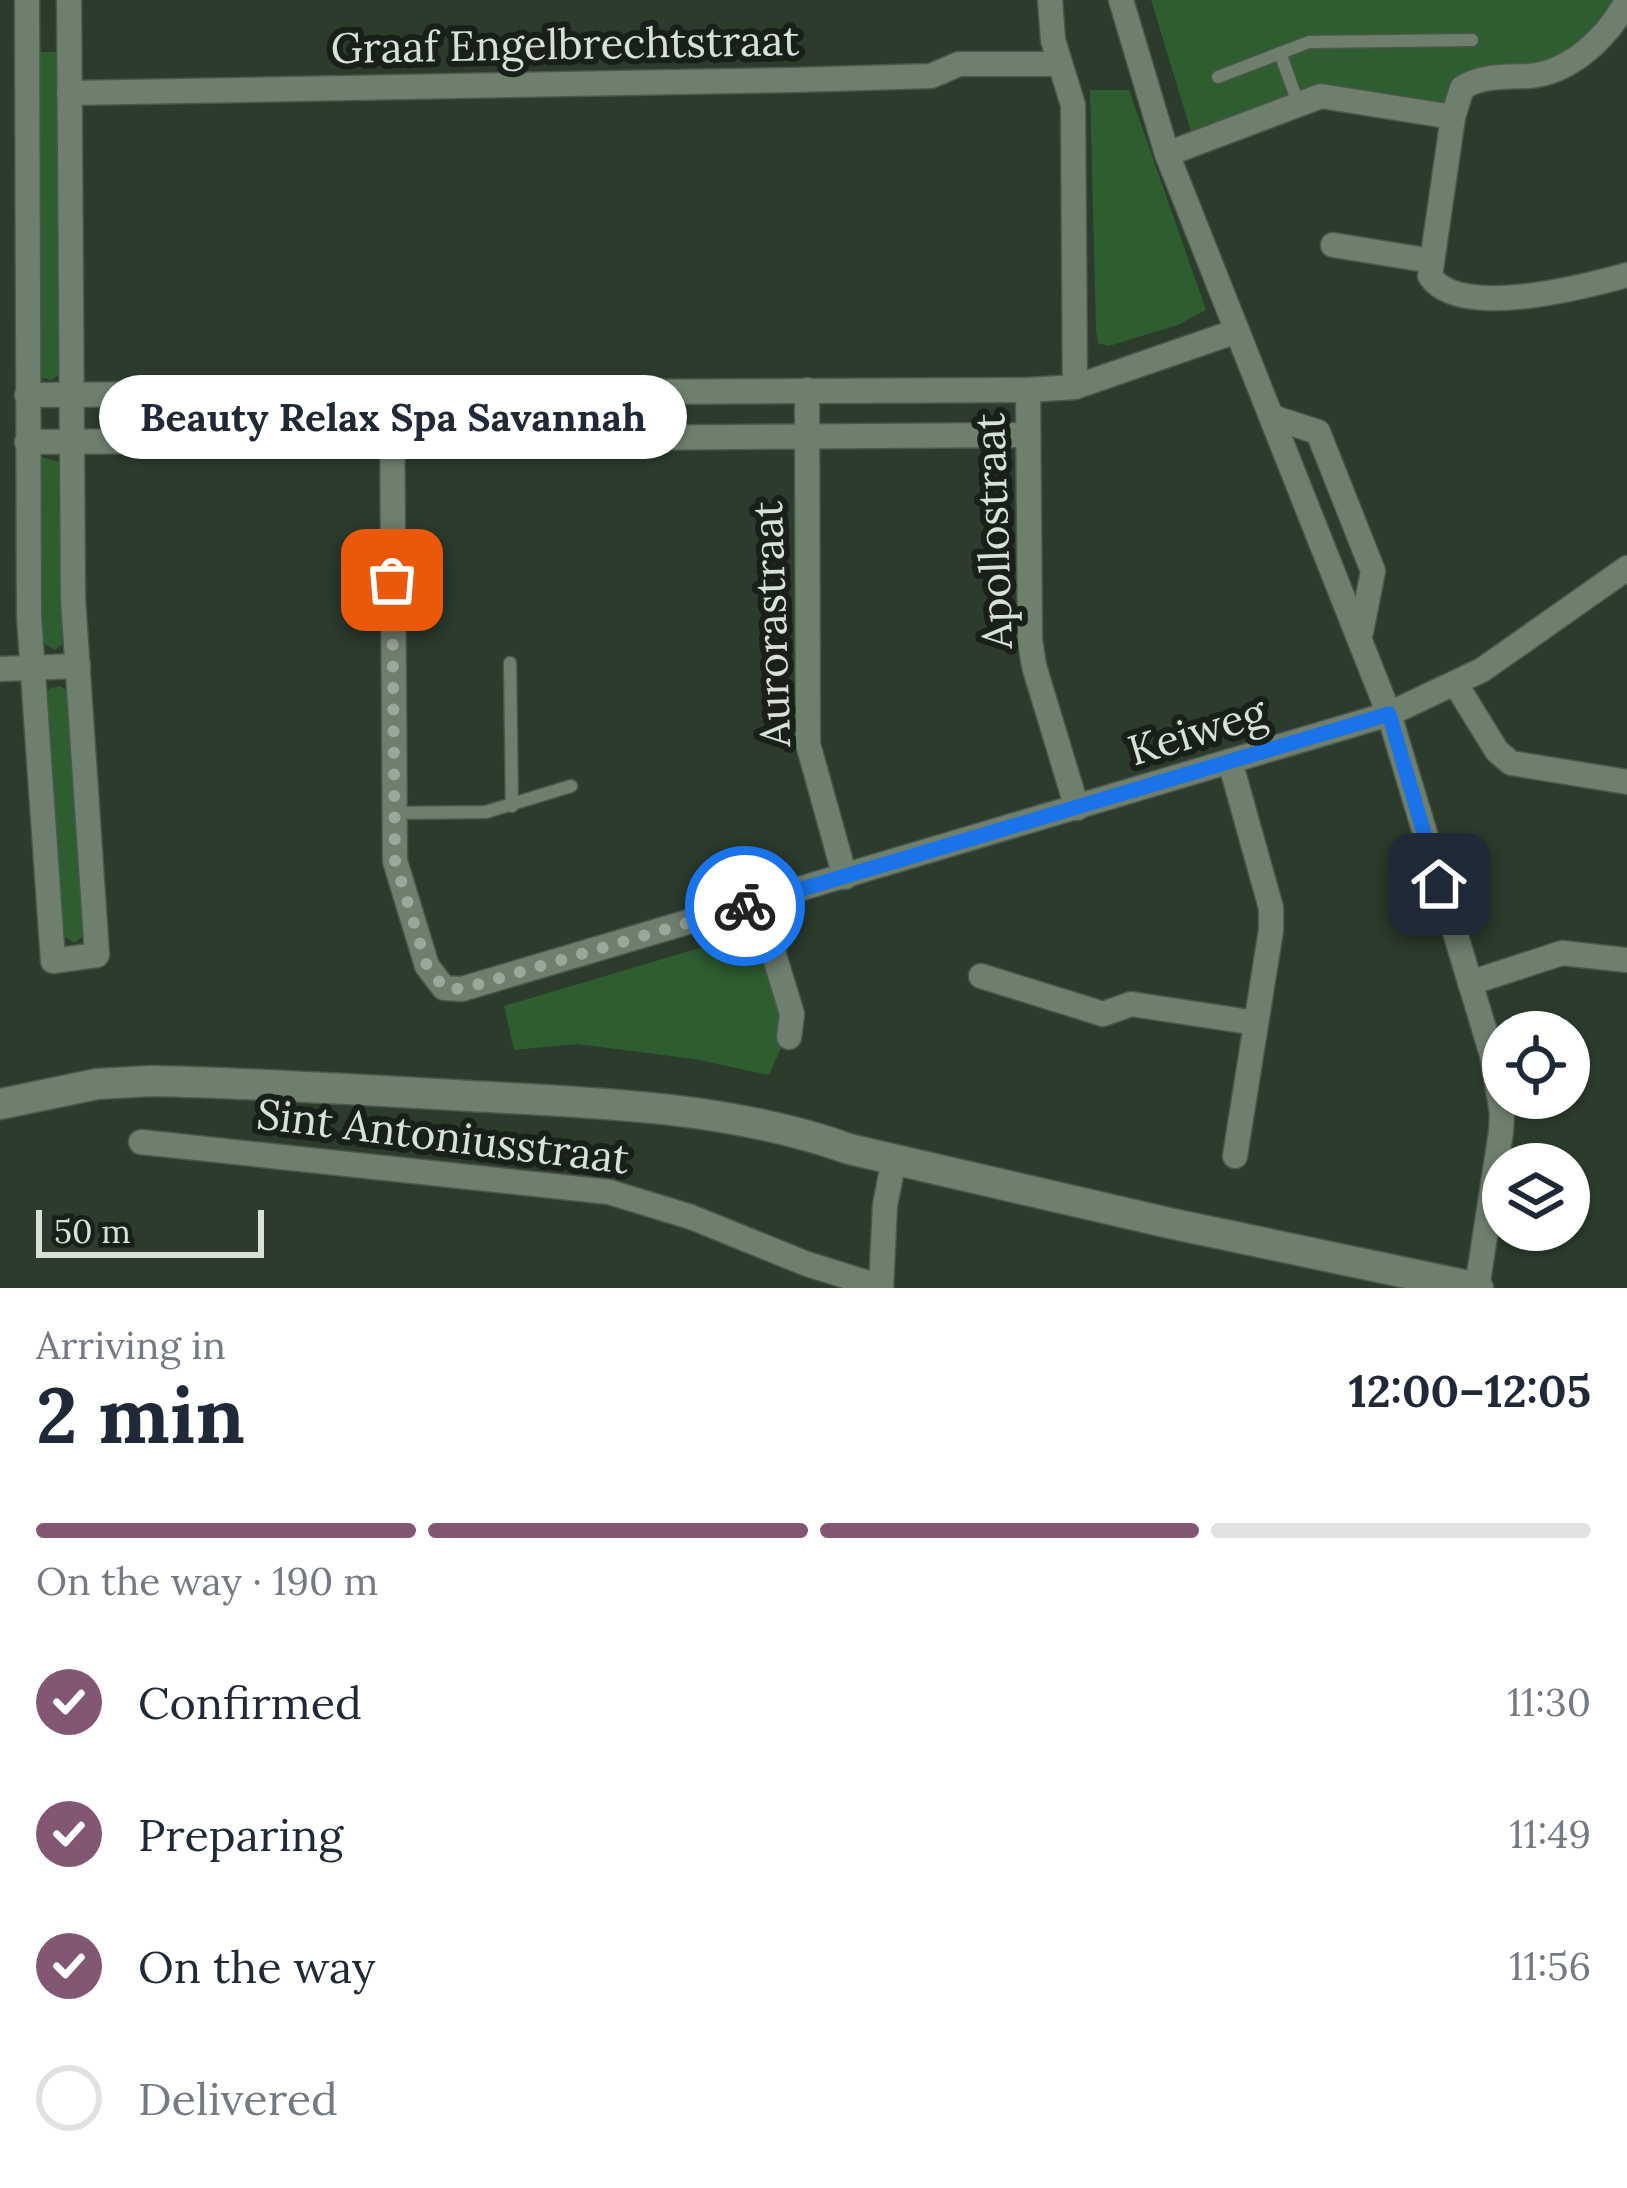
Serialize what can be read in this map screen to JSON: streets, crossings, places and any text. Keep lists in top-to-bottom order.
{
  "streets": {
    "main road": ["Sint Antoniusstraat"],
    "street": [
      "Graaf Engelbrechtstraat",
      "Apollostraat",
      "Aurorastraat",
      "Keiweg"
    ]
  },
  "crossings": [
    ["Apollostraat", "Keiweg"],
    ["Aurorastraat", "Keiweg"]
  ],
  "places": ["Beauty Relax Spa Savannah"],
  "scale_bar": "50 m",
  "page": {
    "bubble": "Beauty Relax Spa Savannah",
    "scale": "50 m",
    "heading": ["2 min", "Arriving in", "12:00–12:05"],
    "bar": "On the way · 190 m",
    "list": [
      ["Confirmed", "11:30"],
      ["Preparing", "11:49"],
      ["On the way", "11:56"],
      "Delivered"
    ]
  }
}
